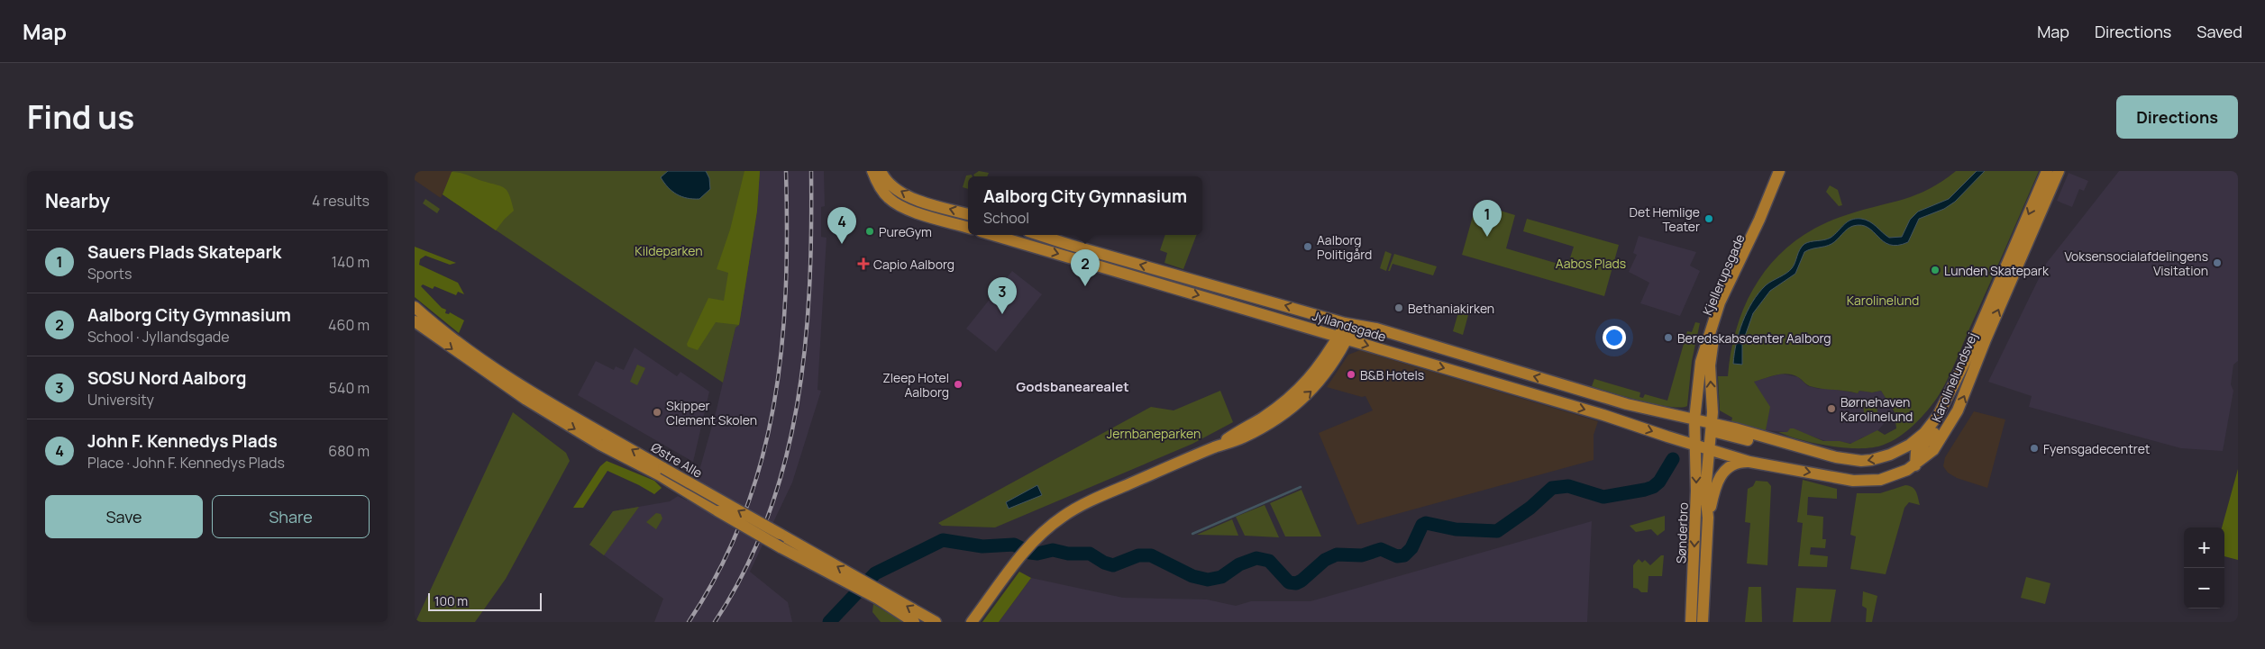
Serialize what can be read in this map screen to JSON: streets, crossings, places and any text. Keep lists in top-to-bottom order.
{
  "streets": {
    "main road": [
      "Kjellerupsgade",
      "Jyllandsgade",
      "Karolinelundsvej",
      "Østre Alle",
      "Sønderbro"
    ]
  },
  "crossings": [
    ["Kjellerupsgade", "Jyllandsgade"],
    ["Kjellerupsgade", "Karolinelundsvej"],
    ["Kjellerupsgade", "Sønderbro"],
    ["Jyllandsgade", "Karolinelundsvej"],
    ["Jyllandsgade", "Sønderbro"],
    ["Karolinelundsvej", "Sønderbro"]
  ],
  "districts": ["Godsbanearealet"],
  "parks": [
    "Kildeparken",
    "Aabos Plads",
    "Karolinelund",
    "Jernbaneparken"
  ],
  "places": {
    "other": [
      "Det Hemlige Teater",
      "PureGym",
      "Aalborg Politigård",
      "Voksensocialafdelingens Visitation",
      "Lunden Skatepark",
      "Bethaniakirken",
      "Beredskabscenter Aalborg",
      "B&B Hotels",
      "Zleep Hotel Aalborg",
      "Børnehaven Karolinelund",
      "Skipper Clement Skolen",
      "Fyensgadecentret"
    ],
    "health": ["Capio Aalborg"]
  },
  "scale_bar": "100 m",
  "page": {
    "header": "Map",
    "nav": ["Map", "Directions", "Saved"],
    "title": "Find us",
    "buttons": [
      "Directions",
      ["Save", "Share"]
    ],
    "heading": ["Nearby", "4 results"],
    "popup": ["Aalborg City Gymnasium", "School"],
    "pins": [
      "1",
      "4",
      "2",
      "3"
    ],
    "list": [
      {
        "mark": "1",
        "name": "Sauers Plads Skatepark",
        "note": "Sports",
        "value": "140 m"
      },
      {
        "mark": "2",
        "name": "Aalborg City Gymnasium",
        "note": "School · Jyllandsgade",
        "value": "460 m"
      },
      {
        "mark": "3",
        "name": "SOSU Nord Aalborg",
        "note": "University",
        "value": "540 m"
      },
      {
        "mark": "4",
        "name": "John F. Kennedys Plads",
        "note": "Place · John F. Kennedys Plads",
        "value": "680 m"
      }
    ],
    "map_buttons": ["+", "−"],
    "scale": "100 m"
  }
}
